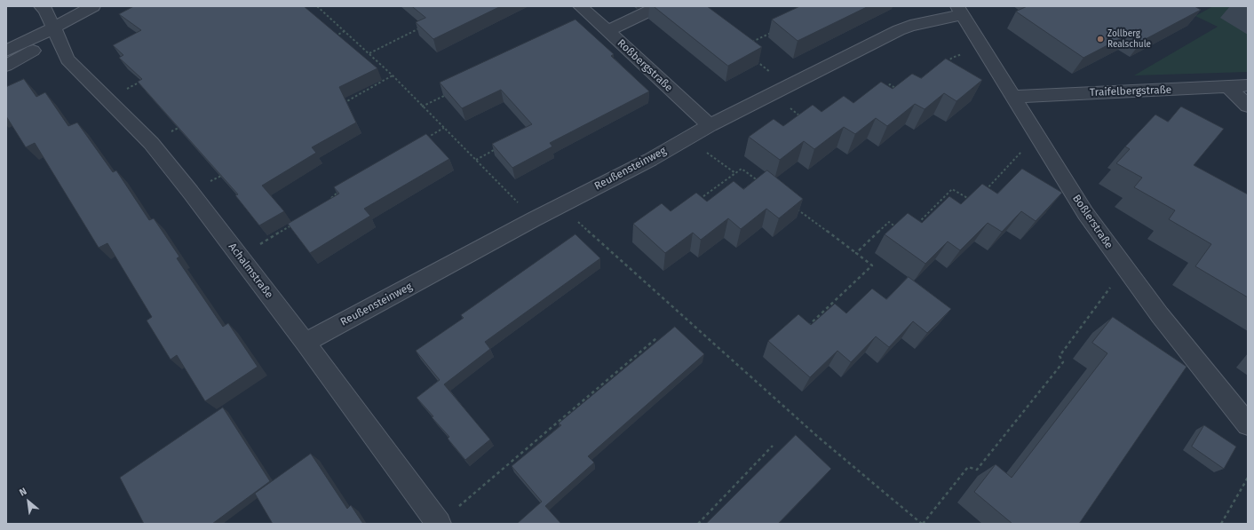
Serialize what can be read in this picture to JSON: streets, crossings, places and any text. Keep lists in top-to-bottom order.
{
  "streets": {
    "street": [
      "Roßbergstraße",
      "Traifelbergstraße",
      "Reußensteinweg",
      "Boßlerstraße",
      "Achalmstraße"
    ]
  },
  "crossings": [
    ["Roßbergstraße", "Reußensteinweg"],
    ["Traifelbergstraße", "Boßlerstraße"],
    ["Reußensteinweg", "Boßlerstraße"],
    ["Reußensteinweg", "Achalmstraße"]
  ],
  "places": ["Zollberg Realschule"],
  "north": "top left"
}
